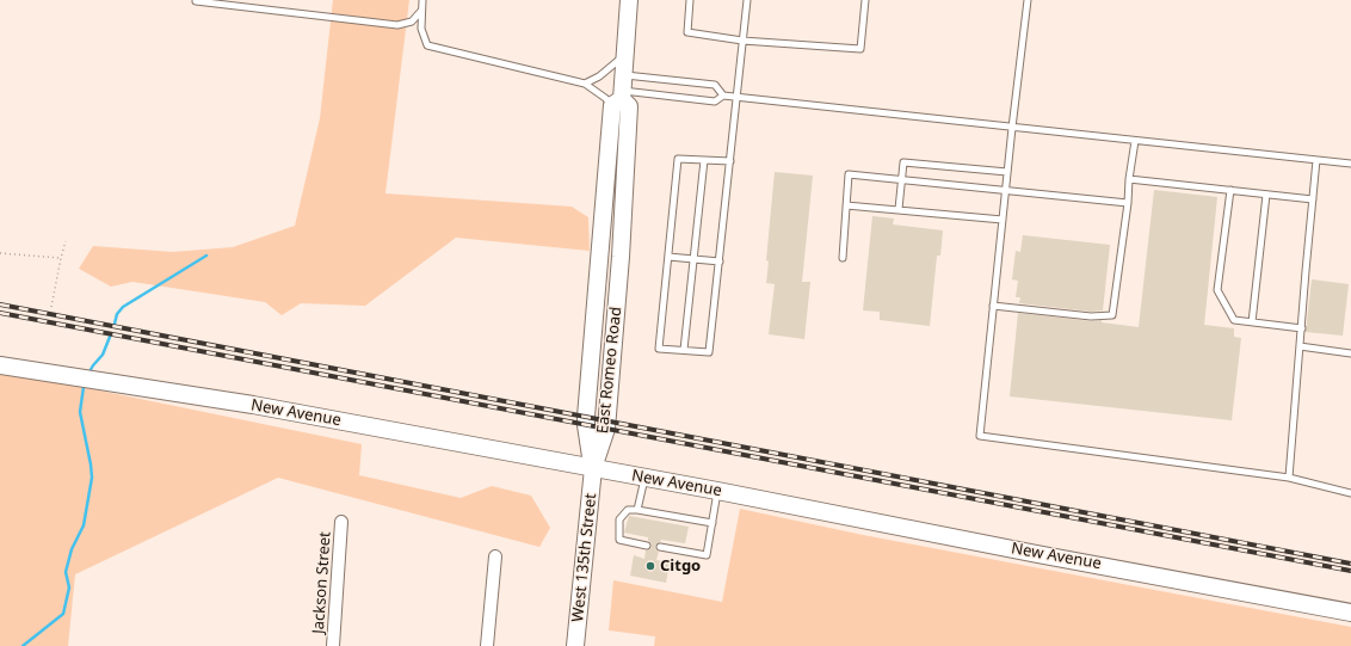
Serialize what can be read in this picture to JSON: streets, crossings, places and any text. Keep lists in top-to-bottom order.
{
  "streets": {
    "main road": ["East Romeo Road", "New Avenue", "West 135th Street"],
    "street": ["Jackson Street"]
  },
  "crossings": [
    ["East Romeo Road", "New Avenue"],
    ["East Romeo Road", "West 135th Street"],
    ["New Avenue", "West 135th Street"]
  ],
  "places": ["Citgo"]
}
